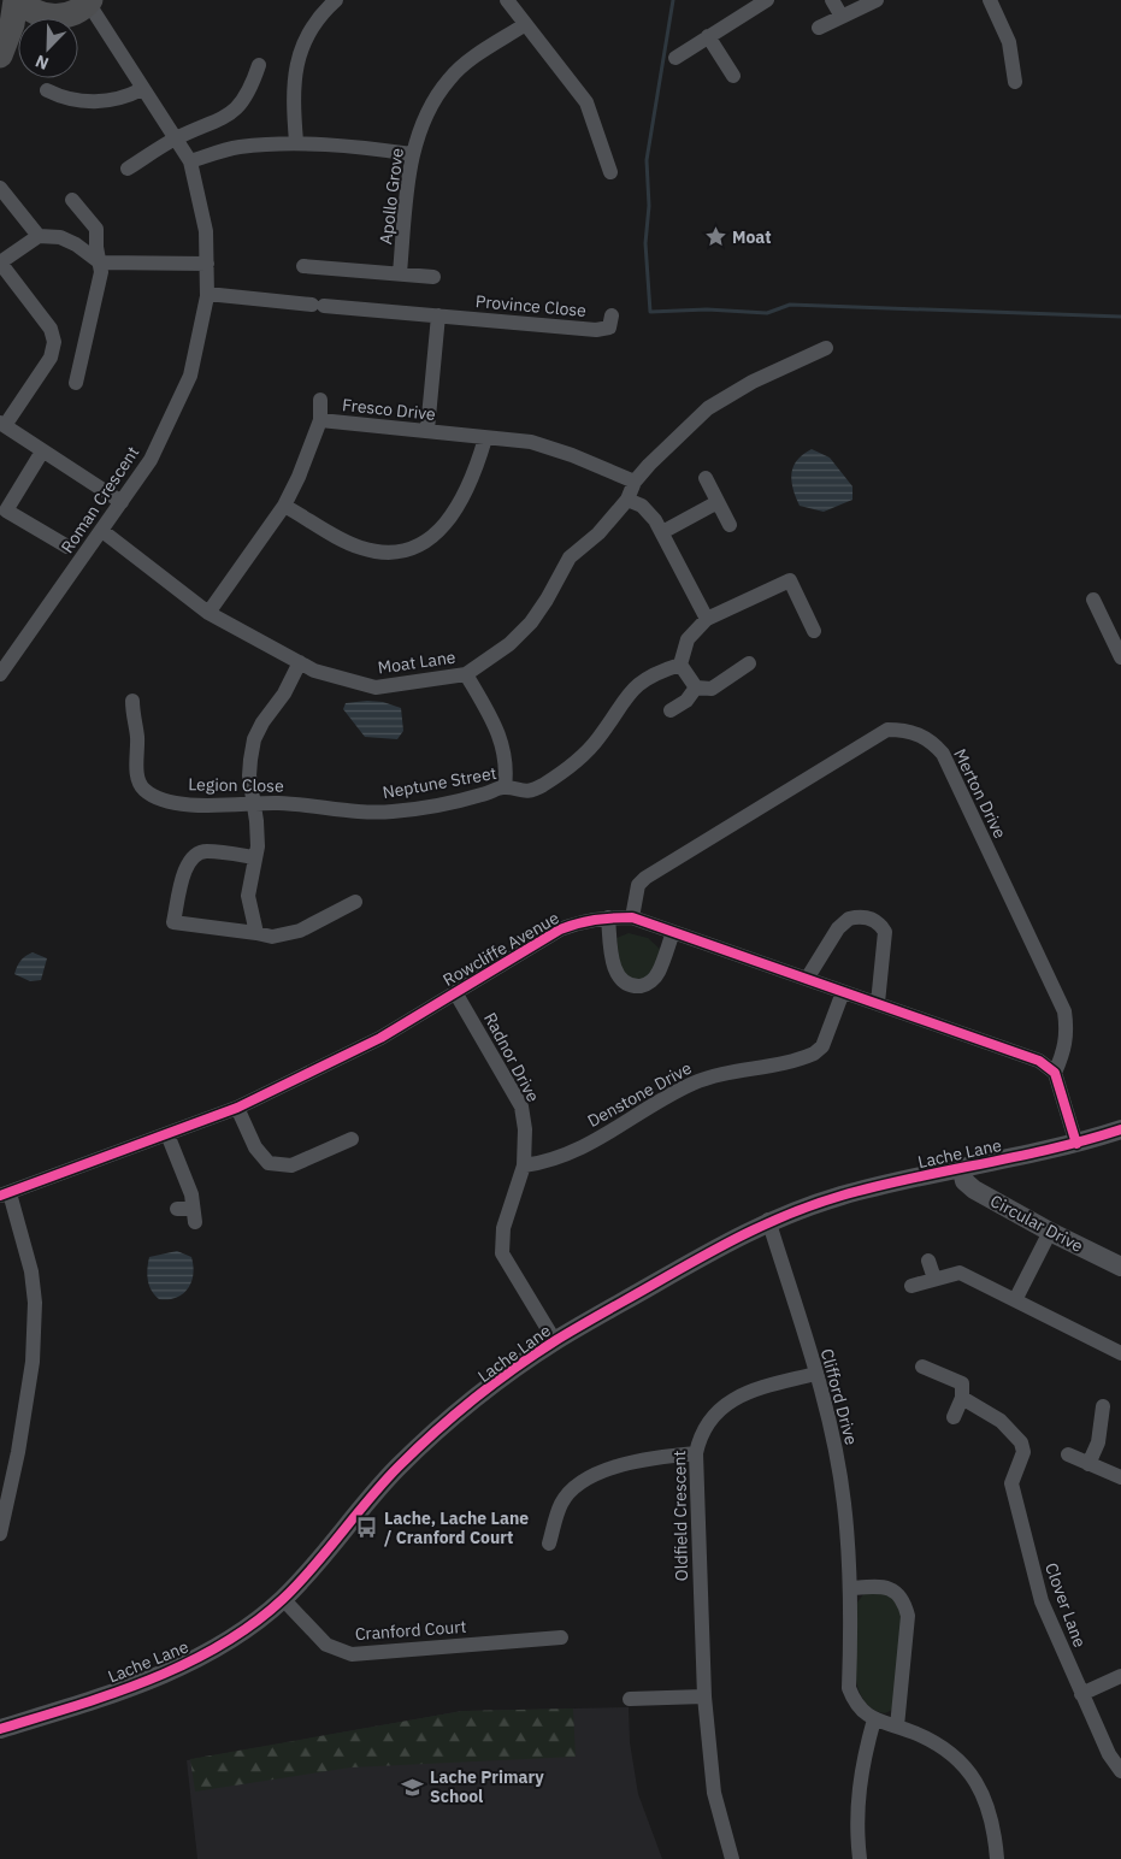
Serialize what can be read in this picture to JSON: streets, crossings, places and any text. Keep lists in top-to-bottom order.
{
  "streets": {
    "street": [
      "Apollo Grove",
      "Province Close",
      "Fresco Drive",
      "Roman Crescent",
      "Moat Lane",
      "Neptune Street",
      "Legion Close",
      "Merton Drive",
      "Rowcliffe Avenue",
      "Radnor Drive",
      "Denstone Drive",
      "Lache Lane",
      "Circular Drive",
      "Clifford Drive",
      "Oldfield Crescent",
      "Clover Lane",
      "Cranford Court"
    ]
  },
  "crossings": [
    ["Province Close", "Roman Crescent"],
    ["Fresco Drive", "Moat Lane"],
    ["Roman Crescent", "Moat Lane"],
    ["Neptune Street", "Legion Close"],
    ["Merton Drive", "Rowcliffe Avenue"],
    ["Rowcliffe Avenue", "Radnor Drive"],
    ["Rowcliffe Avenue", "Denstone Drive"],
    ["Radnor Drive", "Denstone Drive"],
    ["Radnor Drive", "Lache Lane"],
    ["Lache Lane", "Circular Drive"],
    ["Lache Lane", "Clifford Drive"],
    ["Lache Lane", "Cranford Court"],
    ["Clifford Drive", "Oldfield Crescent"]
  ],
  "places": {
    "place": ["Moat"],
    "bus stop": ["Lache, Lache Lane / Cranford Court"],
    "school or university": ["Lache Primary School"]
  },
  "north": "bottom left"
}
